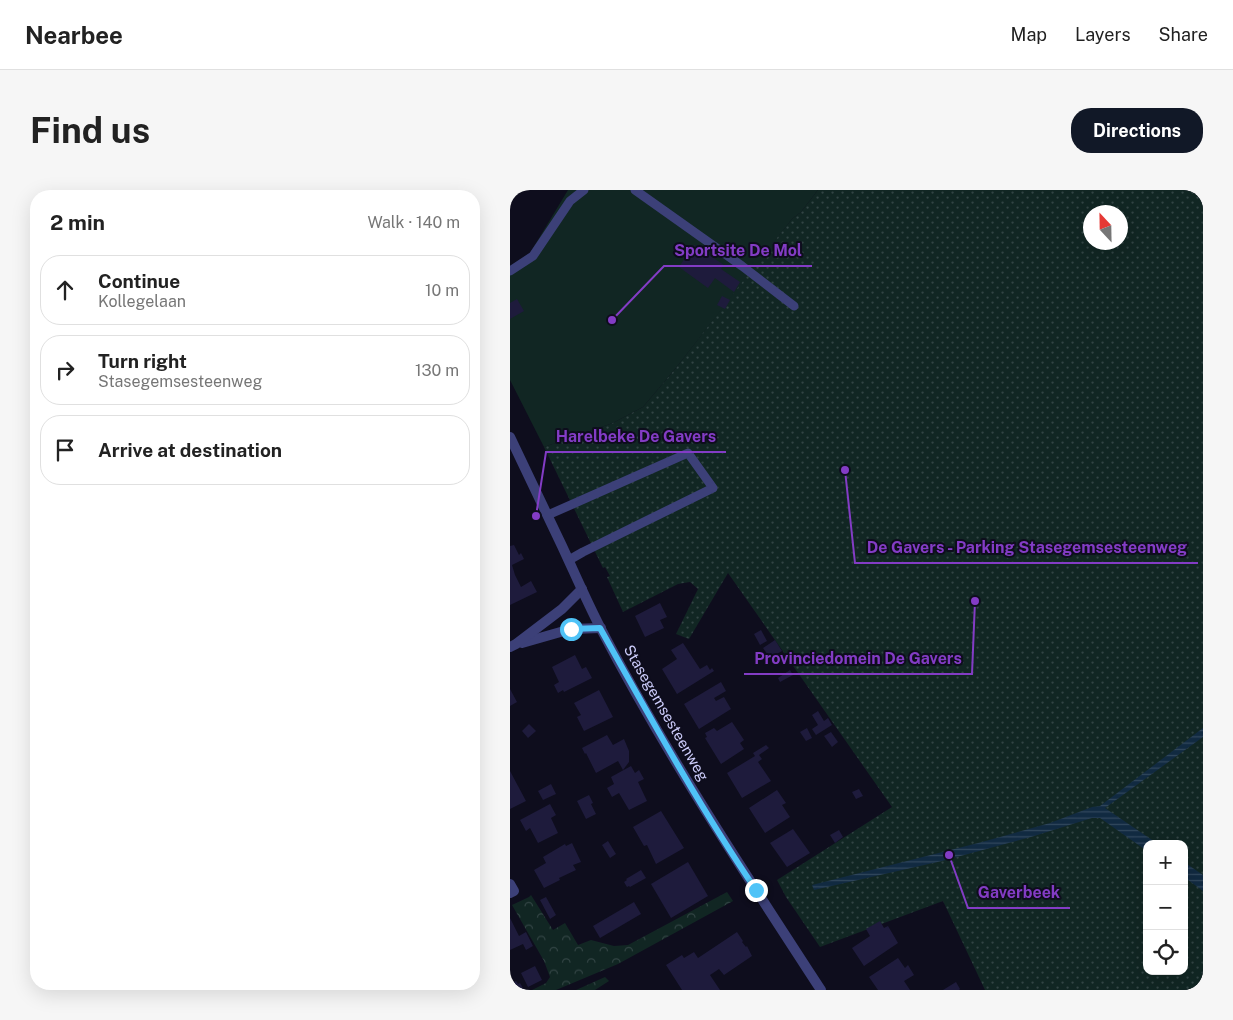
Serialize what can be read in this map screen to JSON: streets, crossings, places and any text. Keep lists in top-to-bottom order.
{
  "streets": {
    "street": ["Stasegemsesteenweg"]
  },
  "places": [
    "Sportsite De Mol",
    "De Gavers - Parking Stasegemsesteenweg",
    "Harelbeke De Gavers",
    "Provinciedomein De Gavers",
    "Gaverbeek"
  ],
  "north": "top",
  "page": {
    "header": "Nearbee",
    "nav": ["Map", "Layers", "Share"],
    "buttons": "Directions",
    "title": "Find us",
    "heading": ["2 min", "Walk · 140 m"],
    "list": [
      ["Continue", "Kollegelaan", "10 m"],
      ["Turn right", "Stasegemsesteenweg", "130 m"],
      "Arrive at destination"
    ],
    "map_buttons": ["+", "−"]
  }
}
